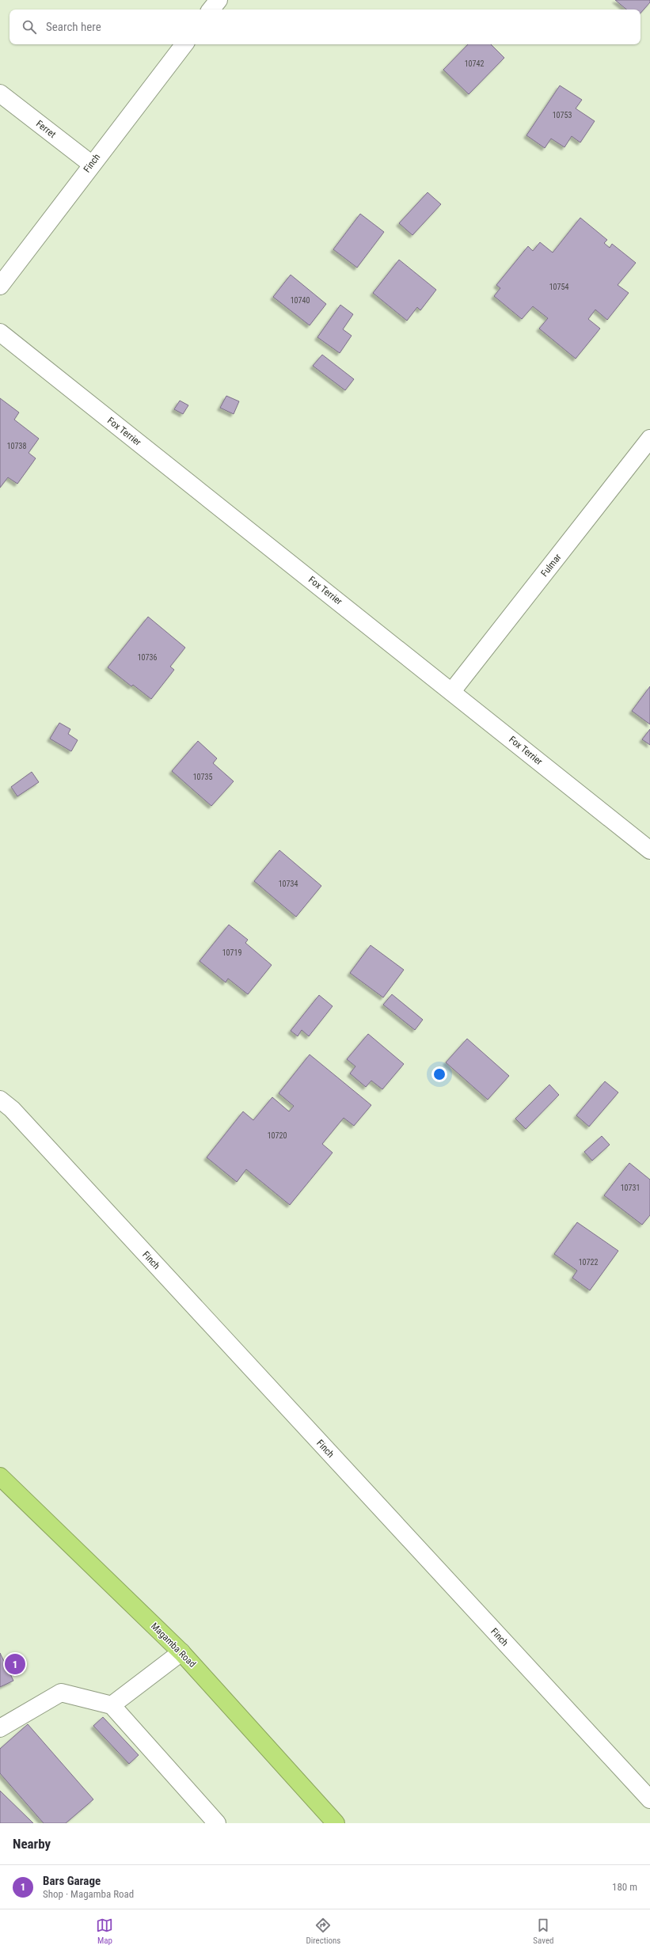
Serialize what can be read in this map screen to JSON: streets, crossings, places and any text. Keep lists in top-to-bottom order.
{
  "streets": {
    "highway": ["Magamba Road"],
    "street": [
      "Ferret",
      "Finch",
      "Fox Terrier",
      "Fulmar"
    ]
  },
  "crossings": [
    ["Ferret", "Finch"],
    ["Fox Terrier", "Fulmar"]
  ],
  "house_numbers": [
    "10742",
    "10753",
    "10754",
    "10740",
    "10738",
    "10736",
    "10735",
    "10734",
    "10719",
    "10720",
    "10731",
    "10722"
  ],
  "page": {
    "search": "Search here",
    "pins": "1",
    "heading": "Nearby",
    "list": [
      {
        "mark": "1",
        "name": "Bars Garage",
        "note": "Shop · Magamba Road",
        "value": "180 m"
      }
    ],
    "nav": ["Map", "Directions", "Saved"]
  }
}
